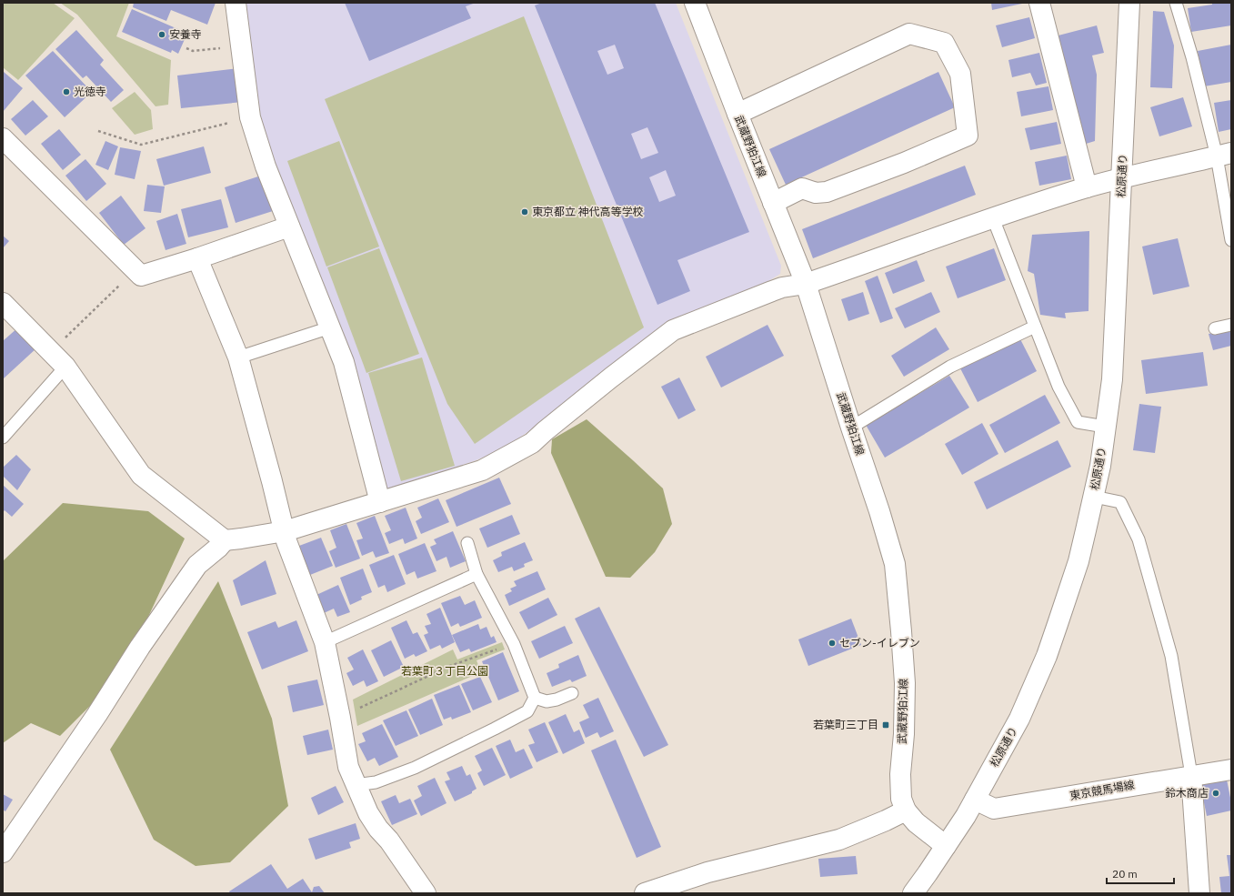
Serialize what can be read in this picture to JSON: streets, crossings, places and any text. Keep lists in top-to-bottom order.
{
  "streets": {
    "street": ["武蔵野狛江線", "松原通り", "東京競馬場線"]
  },
  "crossings": [
    ["武蔵野狛江線", "松原通り"],
    ["松原通り", "東京競馬場線"]
  ],
  "parks": ["若葉町３丁目公園"],
  "places": {
    "other": [
      "安養寺",
      "光徳寺",
      "東京都立 神代高等学校",
      "セブン-イレブン",
      "鈴木商店"
    ],
    "transit": ["若葉町三丁目"]
  },
  "scale_bar": "20 m"
}
